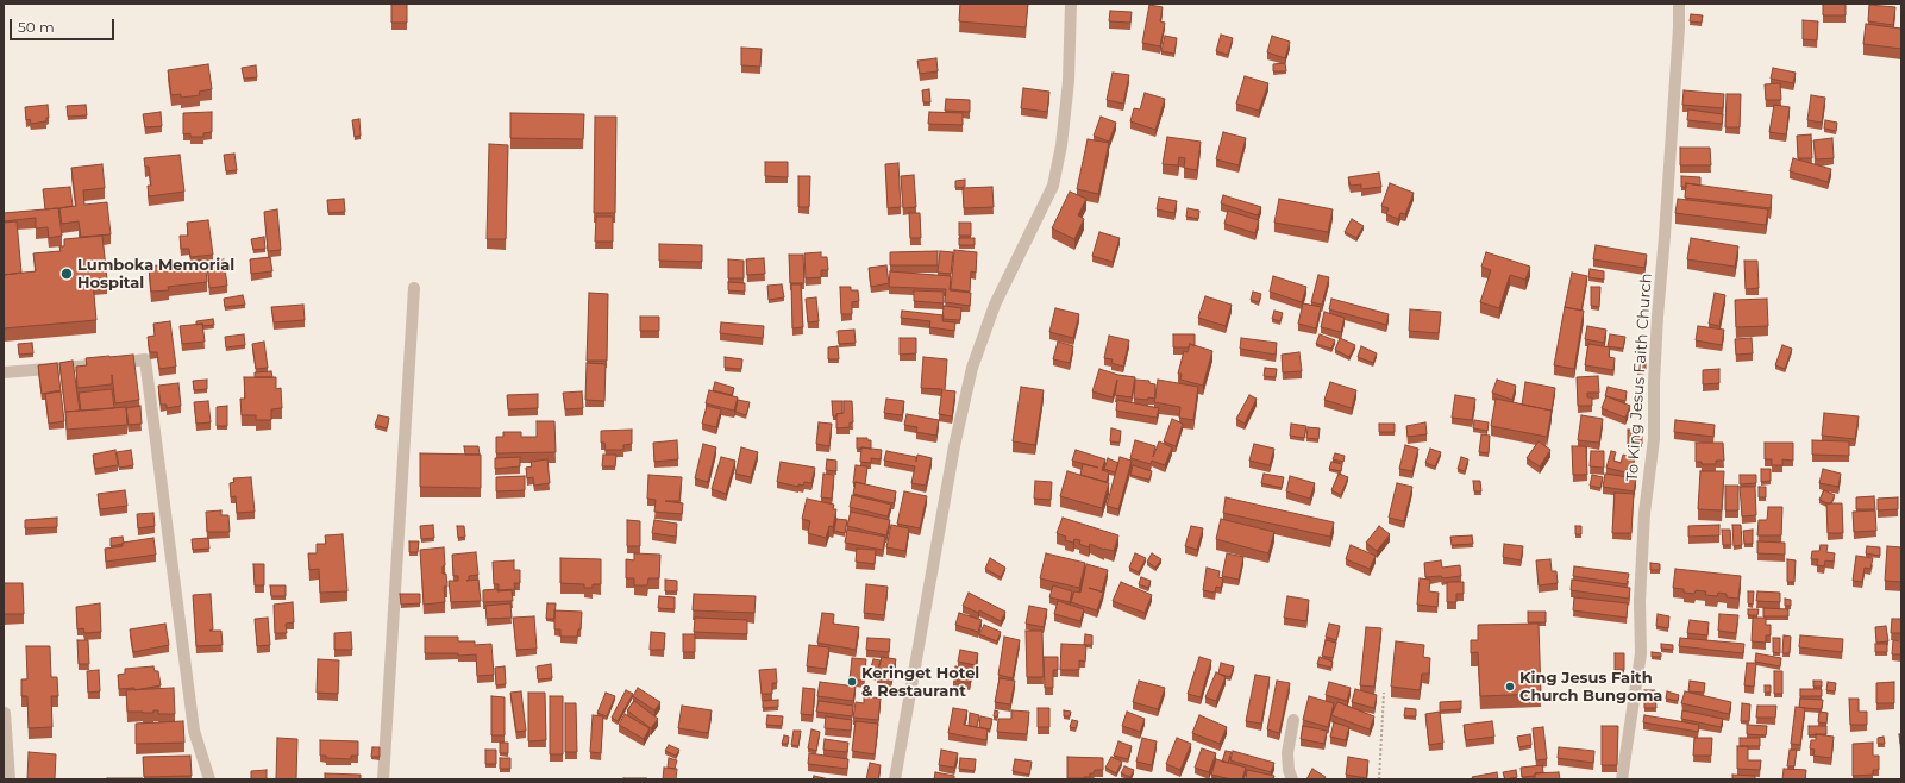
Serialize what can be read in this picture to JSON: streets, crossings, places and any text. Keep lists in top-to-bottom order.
{
  "streets": {
    "street": ["To King Jesus Faith Church"]
  },
  "places": ["Lumboka Memorial Hospital", "Keringet Hotel & Restaurant", "King Jesus Faith Church Bungoma"],
  "scale_bar": "50 m"
}
